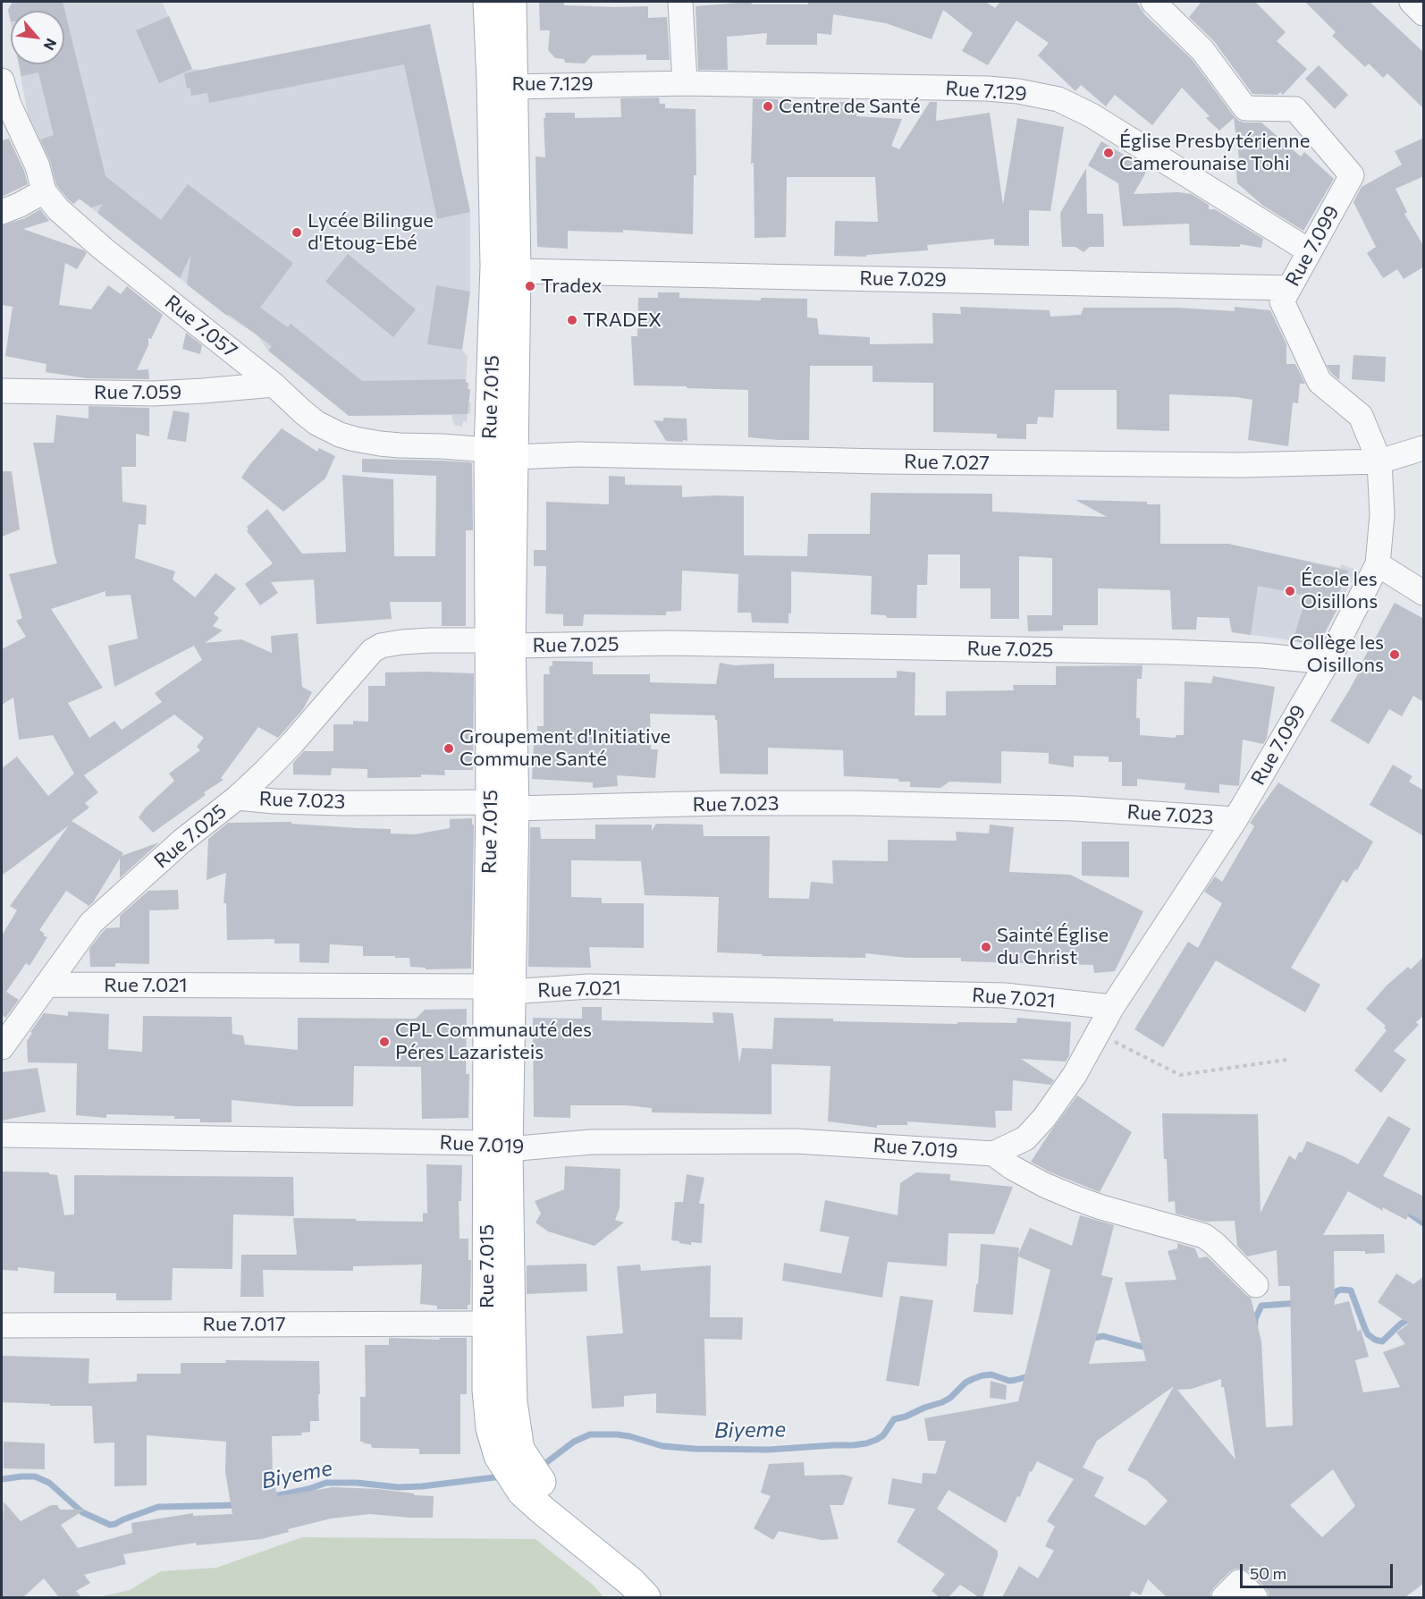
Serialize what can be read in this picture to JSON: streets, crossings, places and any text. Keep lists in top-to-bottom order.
{
  "streets": {
    "main road": ["Rue 7.015"],
    "street": [
      "Rue 7.129",
      "Rue 7.099",
      "Rue 7.029",
      "Rue 7.057",
      "Rue 7.059",
      "Rue 7.027",
      "Rue 7.025",
      "Rue 7.023",
      "Rue 7.021",
      "Rue 7.019",
      "Rue 7.017"
    ]
  },
  "crossings": [
    ["Rue 7.129", "Rue 7.099"],
    ["Rue 7.129", "Rue 7.015"],
    ["Rue 7.099", "Rue 7.029"],
    ["Rue 7.099", "Rue 7.027"],
    ["Rue 7.099", "Rue 7.025"],
    ["Rue 7.099", "Rue 7.023"],
    ["Rue 7.099", "Rue 7.021"],
    ["Rue 7.099", "Rue 7.019"],
    ["Rue 7.029", "Rue 7.015"],
    ["Rue 7.057", "Rue 7.059"],
    ["Rue 7.057", "Rue 7.015"],
    ["Rue 7.057", "Rue 7.027"],
    ["Rue 7.015", "Rue 7.027"],
    ["Rue 7.015", "Rue 7.025"],
    ["Rue 7.015", "Rue 7.023"],
    ["Rue 7.015", "Rue 7.021"],
    ["Rue 7.015", "Rue 7.019"],
    ["Rue 7.015", "Rue 7.017"],
    ["Rue 7.025", "Rue 7.023"],
    ["Rue 7.025", "Rue 7.021"]
  ],
  "water": ["Biyeme"],
  "places": [
    "Centre de Santé",
    "Église Presbytérienne Camerounaise Tohi",
    "Lycée Bilingue d'Etoug-Ebé",
    "Tradex",
    "TRADEX",
    "École les Oisillons",
    "Collège les Oisillons",
    "Groupement d'Initiative Commune Santé",
    "Sainté Église du Christ",
    "CPL Communauté des Péres Lazaristeis"
  ],
  "scale_bar": "50 m",
  "north": "bottom right"
}
